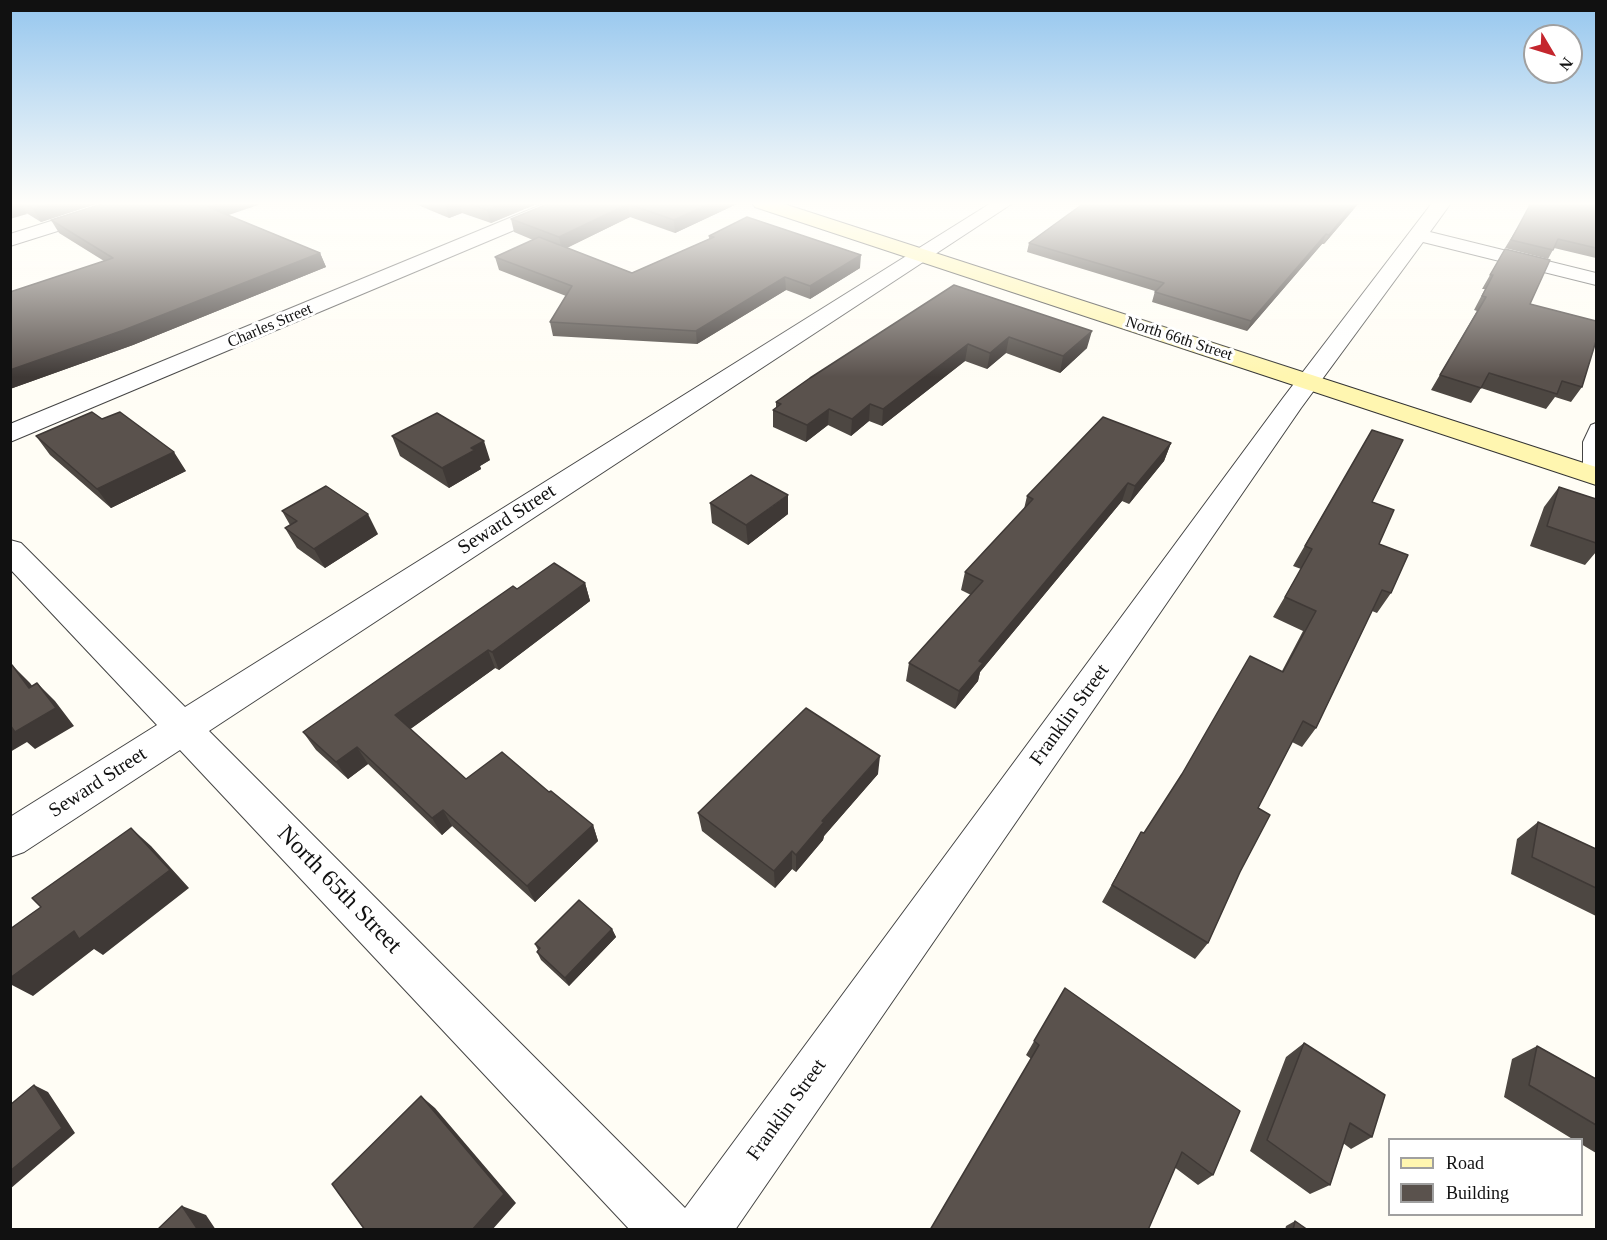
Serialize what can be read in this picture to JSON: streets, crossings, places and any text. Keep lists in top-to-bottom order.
{
  "streets": {
    "street": [
      "Charles Street",
      "North 66th Street",
      "Seward Street",
      "Franklin Street",
      "North 65th Street"
    ]
  },
  "crossings": [
    ["North 66th Street", "Franklin Street"],
    ["Seward Street", "North 65th Street"]
  ],
  "legend": ["Road", "Building"],
  "north": "bottom right"
}
